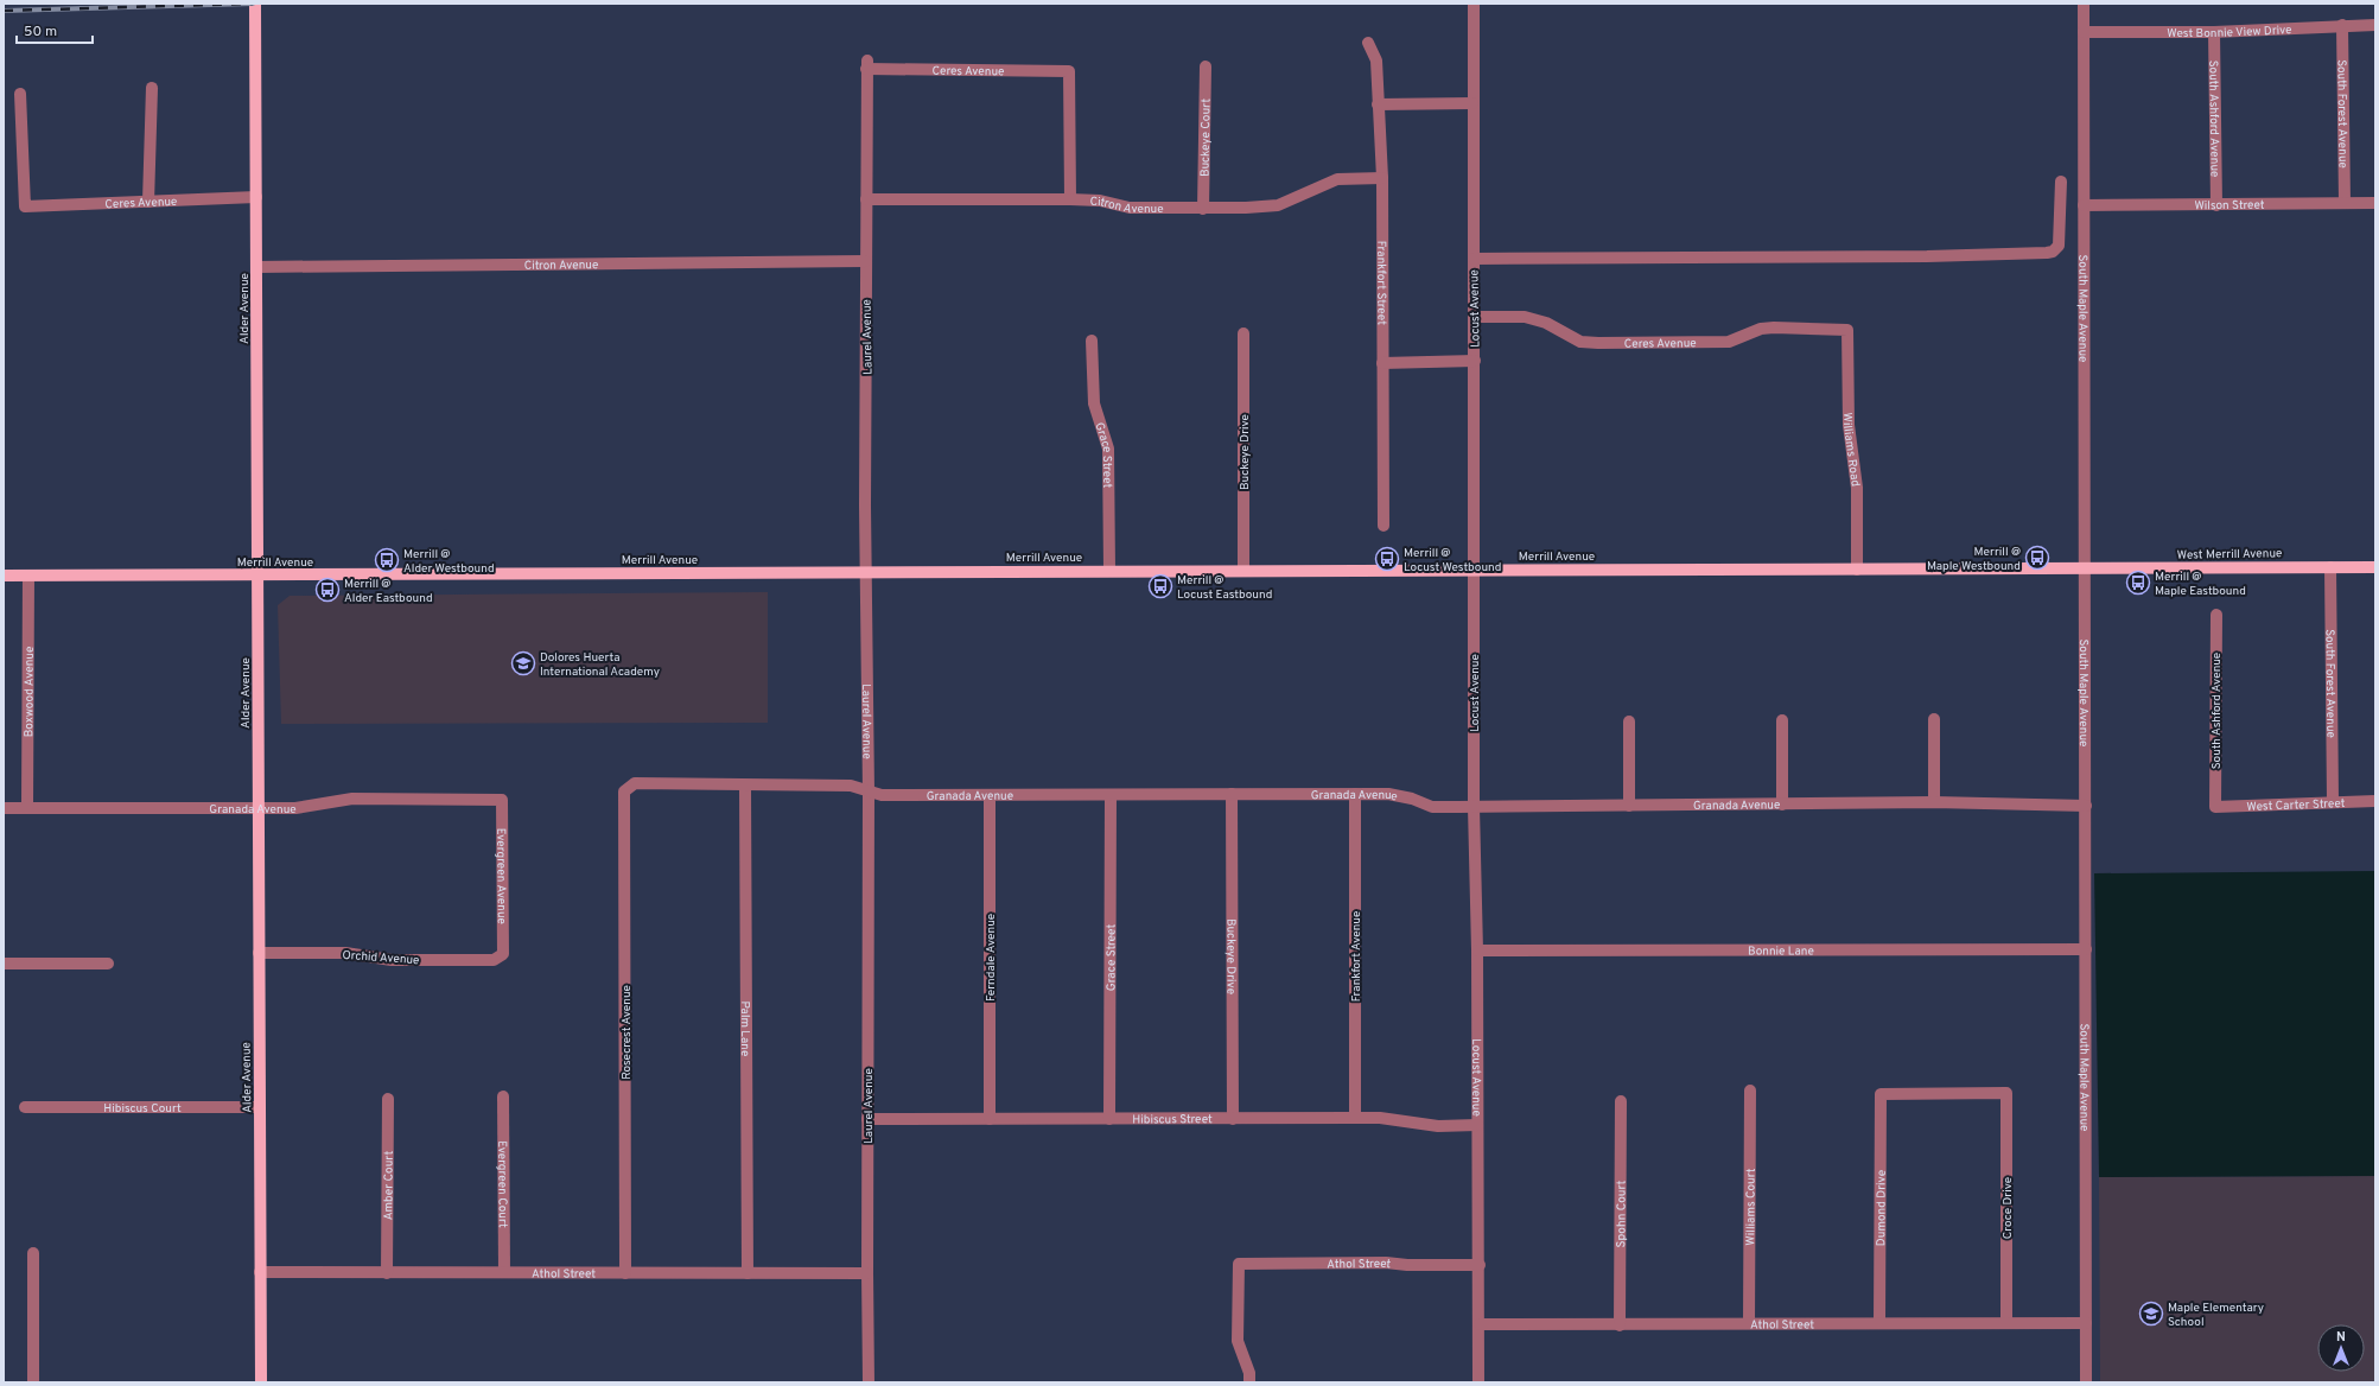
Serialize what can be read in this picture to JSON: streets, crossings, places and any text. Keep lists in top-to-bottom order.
{
  "streets": {
    "main road": ["Alder Avenue", "West Merrill Avenue", "Merrill Avenue"],
    "street": [
      "West Bonnie View Drive",
      "Ceres Avenue",
      "South Forest Avenue",
      "South Ashford Avenue",
      "Buckeye Court",
      "Citron Avenue",
      "Wilson Street",
      "Frankfort Street",
      "Locust Avenue",
      "South Maple Avenue",
      "Laurel Avenue",
      "Williams Road",
      "Buckeye Drive",
      "Grace Street",
      "Boxwood Avenue",
      "Granada Avenue",
      "West Carter Street",
      "Evergreen Avenue",
      "Bonnie Lane",
      "Orchid Avenue",
      "Frankfort Avenue",
      "Ferndale Avenue",
      "Palm Lane",
      "Rosecrest Avenue",
      "Hibiscus Court",
      "Hibiscus Street",
      "Evergreen Court",
      "Amber Court",
      "Williams Court",
      "Dumond Drive",
      "Croce Drive",
      "Spohn Court",
      "Athol Street"
    ]
  },
  "crossings": [
    ["West Bonnie View Drive", "South Forest Avenue"],
    ["West Bonnie View Drive", "South Ashford Avenue"],
    ["West Bonnie View Drive", "South Maple Avenue"],
    ["Ceres Avenue", "Citron Avenue"],
    ["Ceres Avenue", "Alder Avenue"],
    ["Ceres Avenue", "Locust Avenue"],
    ["Ceres Avenue", "Laurel Avenue"],
    ["Ceres Avenue", "Williams Road"],
    ["South Forest Avenue", "Wilson Street"],
    ["South Forest Avenue", "West Merrill Avenue"],
    ["South Forest Avenue", "West Carter Street"],
    ["South Ashford Avenue", "Wilson Street"],
    ["South Ashford Avenue", "West Carter Street"],
    ["Buckeye Court", "Citron Avenue"],
    ["Citron Avenue", "Frankfort Street"],
    ["Citron Avenue", "Alder Avenue"],
    ["Citron Avenue", "Laurel Avenue"],
    ["Wilson Street", "South Maple Avenue"],
    ["Alder Avenue", "Merrill Avenue"],
    ["Alder Avenue", "Granada Avenue"],
    ["Alder Avenue", "Orchid Avenue"],
    ["Alder Avenue", "Hibiscus Court"],
    ["Alder Avenue", "Athol Street"],
    ["Locust Avenue", "Merrill Avenue"],
    ["Locust Avenue", "Granada Avenue"],
    ["Locust Avenue", "Bonnie Lane"],
    ["Locust Avenue", "Hibiscus Street"],
    ["Locust Avenue", "Athol Street"],
    ["South Maple Avenue", "West Merrill Avenue"],
    ["South Maple Avenue", "Merrill Avenue"],
    ["South Maple Avenue", "Granada Avenue"],
    ["South Maple Avenue", "Bonnie Lane"],
    ["South Maple Avenue", "Athol Street"],
    ["Laurel Avenue", "Merrill Avenue"],
    ["Laurel Avenue", "Granada Avenue"],
    ["Laurel Avenue", "Hibiscus Street"],
    ["Laurel Avenue", "Athol Street"],
    ["Williams Road", "Merrill Avenue"],
    ["Buckeye Drive", "Merrill Avenue"],
    ["Buckeye Drive", "Granada Avenue"],
    ["Buckeye Drive", "Hibiscus Street"],
    ["Grace Street", "Merrill Avenue"],
    ["Grace Street", "Granada Avenue"],
    ["Grace Street", "Hibiscus Street"],
    ["West Merrill Avenue", "Merrill Avenue"],
    ["Merrill Avenue", "Boxwood Avenue"],
    ["Boxwood Avenue", "Granada Avenue"],
    ["Granada Avenue", "Evergreen Avenue"],
    ["Granada Avenue", "Frankfort Avenue"],
    ["Granada Avenue", "Ferndale Avenue"],
    ["Granada Avenue", "Palm Lane"],
    ["Granada Avenue", "Rosecrest Avenue"],
    ["Evergreen Avenue", "Orchid Avenue"],
    ["Frankfort Avenue", "Hibiscus Street"],
    ["Ferndale Avenue", "Hibiscus Street"],
    ["Palm Lane", "Athol Street"],
    ["Rosecrest Avenue", "Athol Street"],
    ["Evergreen Court", "Athol Street"],
    ["Amber Court", "Athol Street"],
    ["Williams Court", "Athol Street"],
    ["Dumond Drive", "Croce Drive"],
    ["Dumond Drive", "Athol Street"],
    ["Croce Drive", "Athol Street"],
    ["Spohn Court", "Athol Street"]
  ],
  "places": {
    "bus stop": [
      "Merrill @ Maple Westbound",
      "Merrill @ Locust Westbound",
      "Merrill @ Alder Westbound",
      "Merrill @ Maple Eastbound",
      "Merrill @ Locust Eastbound",
      "Merrill @ Alder Eastbound"
    ],
    "school or university": ["Dolores Huerta International Academy", "Maple Elementary School"]
  },
  "scale_bar": "50 m",
  "north": "top"
}
